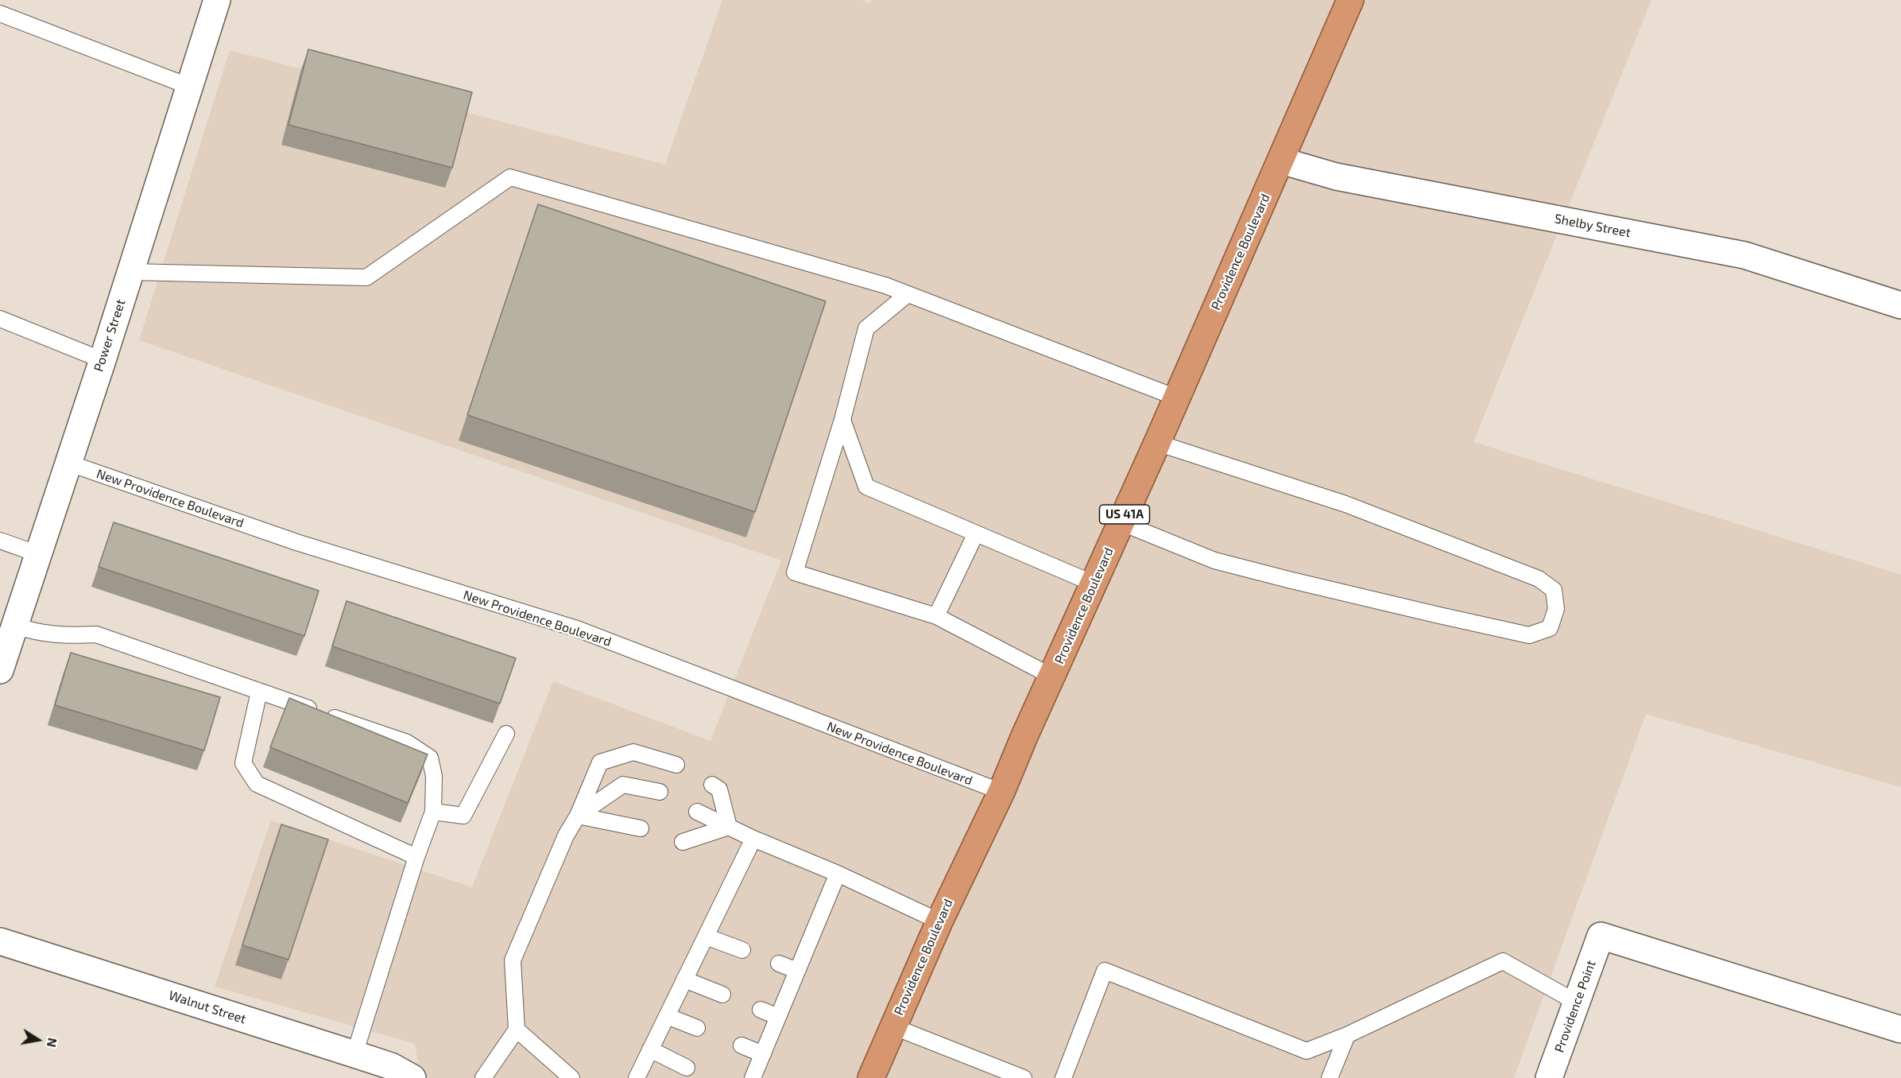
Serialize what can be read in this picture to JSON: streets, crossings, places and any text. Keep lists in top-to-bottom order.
{
  "streets": {
    "highway": ["Providence Boulevard", "US 41A"],
    "street": [
      "Shelby Street",
      "Power Street",
      "Providence Point",
      "Walnut Street"
    ],
    "lane": ["New Providence Boulevard"]
  },
  "crossings": [
    ["Shelby Street", "Providence Boulevard"],
    ["Providence Boulevard", "New Providence Boulevard"],
    ["Power Street", "New Providence Boulevard"]
  ],
  "north": "right"
}
